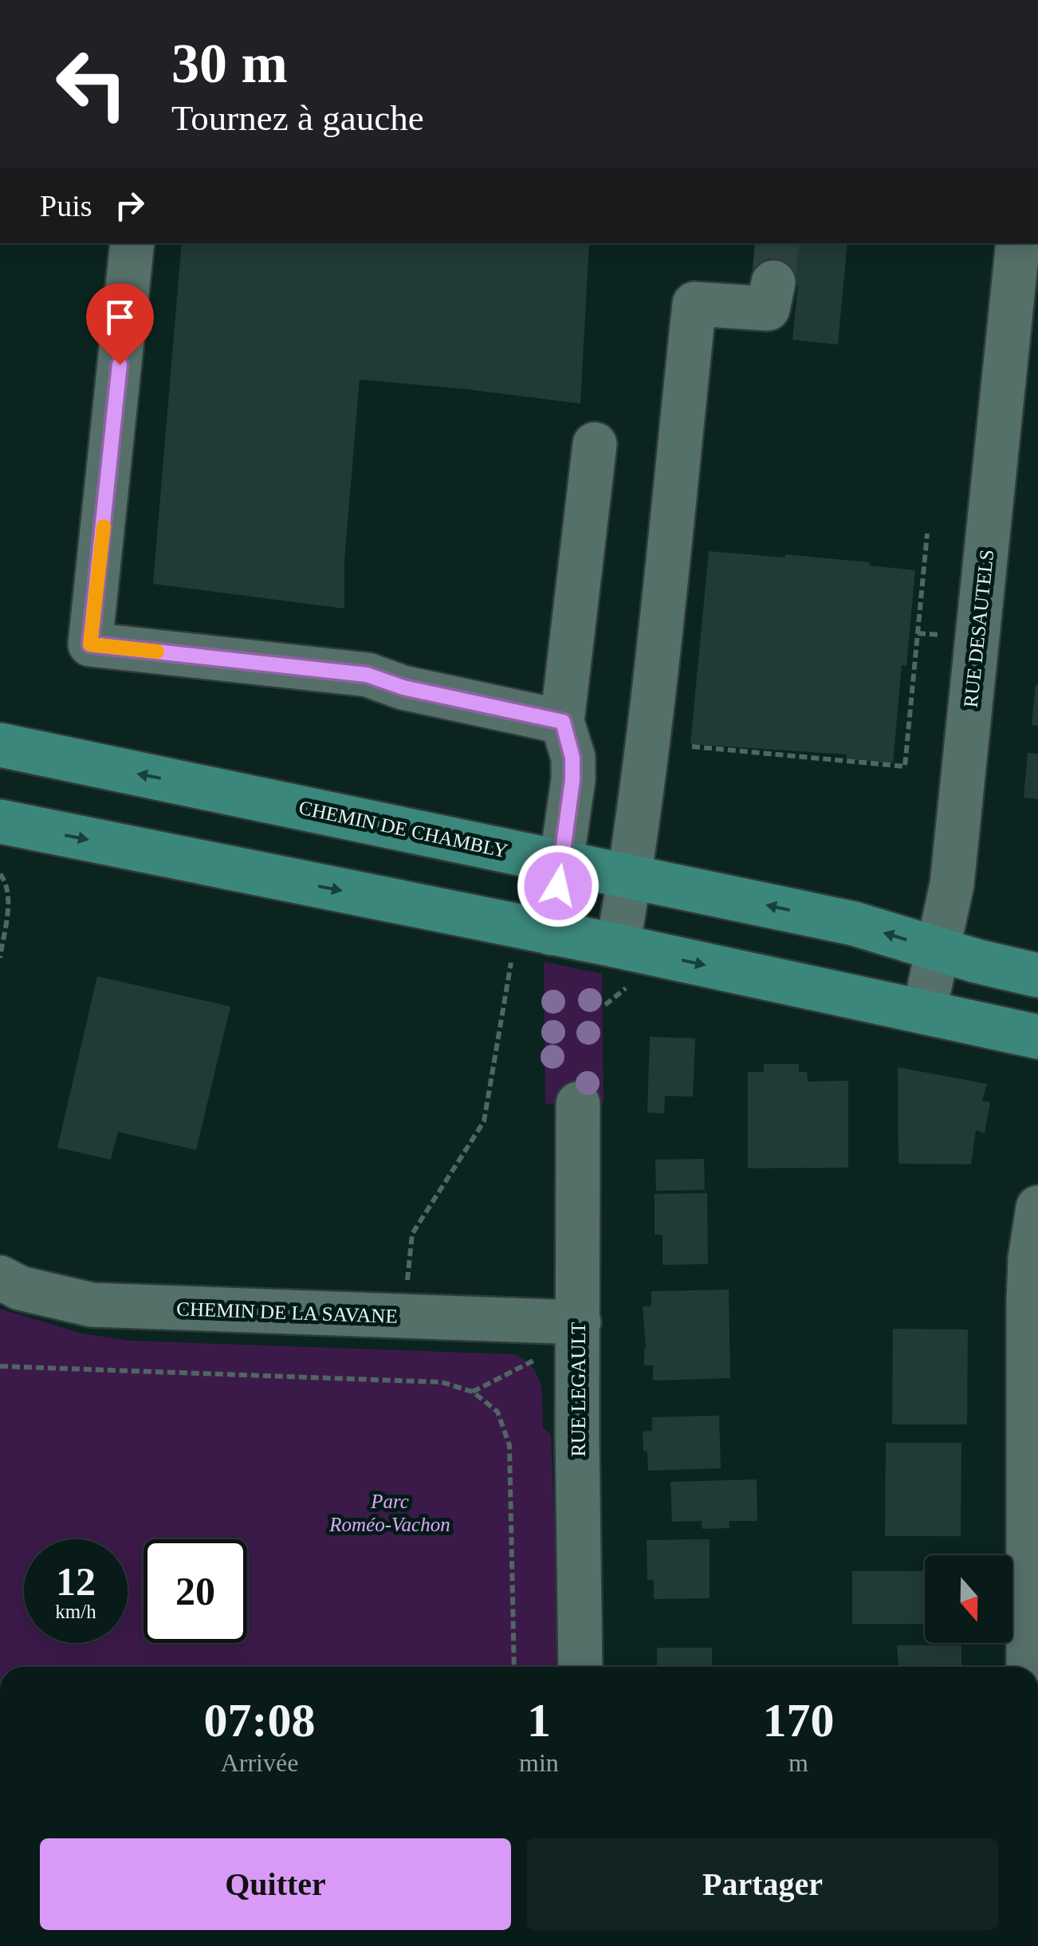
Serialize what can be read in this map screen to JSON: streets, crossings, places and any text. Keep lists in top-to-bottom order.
{
  "streets": {
    "main road": ["CHEMIN DE CHAMBLY"],
    "street": ["RUE DESAUTELS", "CHEMIN DE LA SAVANE", "RUE LEGAULT"]
  },
  "crossings": [
    ["RUE DESAUTELS", "CHEMIN DE CHAMBLY"],
    ["CHEMIN DE LA SAVANE", "RUE LEGAULT"]
  ],
  "parks": ["Parc Roméo-Vachon"],
  "north": "bottom",
  "page": {
    "turn": ["30 m", "Tournez à gauche"],
    "then": "Puis",
    "speed": "12 km/h",
    "limit": "20",
    "eta": [
      "07:08",
      "Arrivée",
      "1",
      "min",
      "170",
      "m"
    ],
    "buttons": ["Quitter", "Partager"]
  }
}
